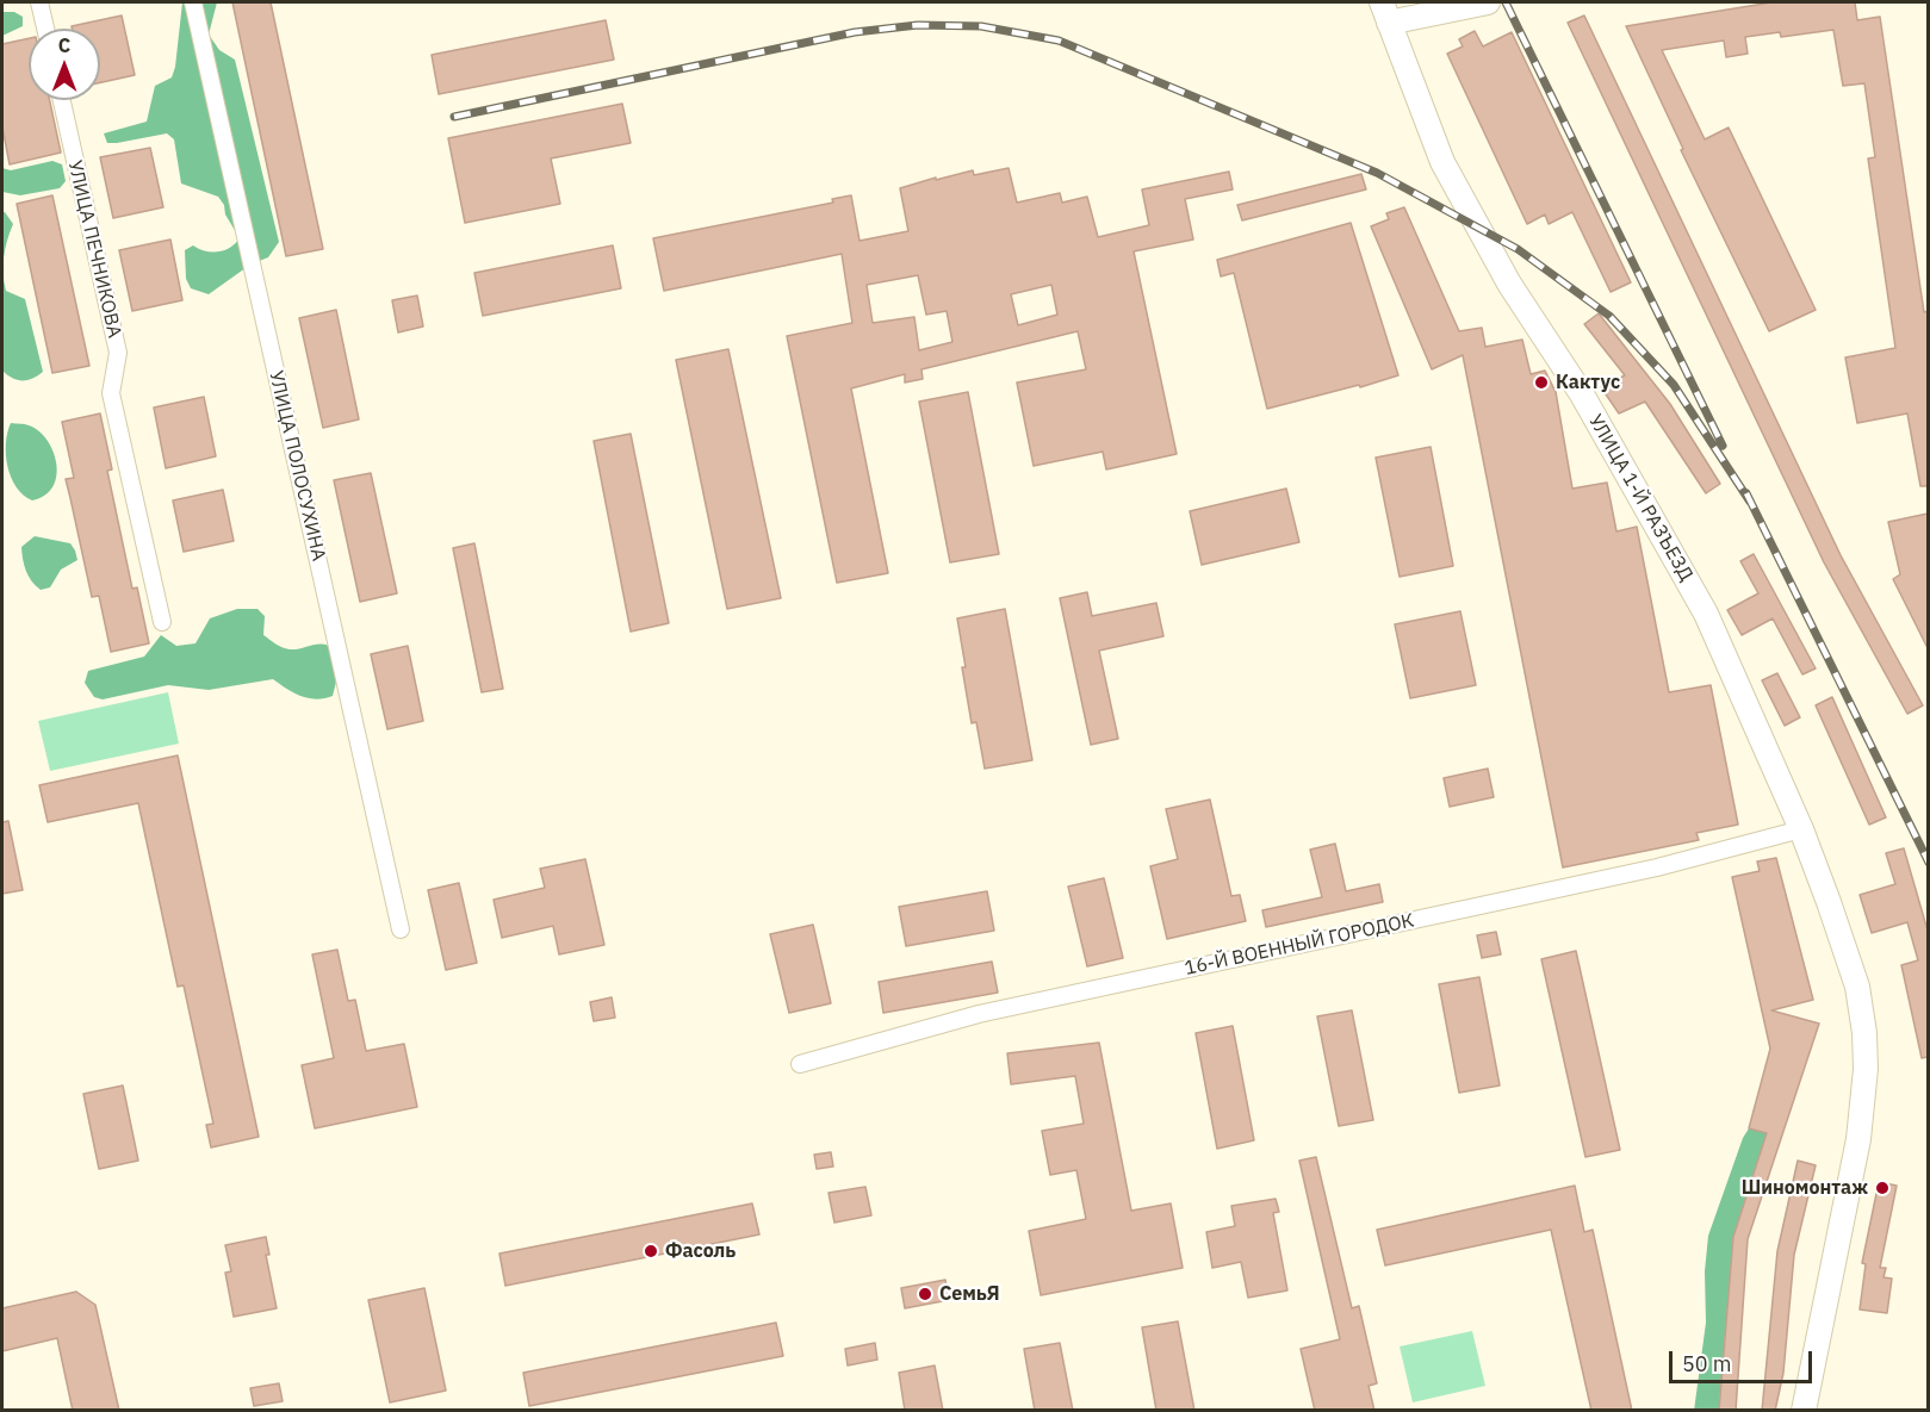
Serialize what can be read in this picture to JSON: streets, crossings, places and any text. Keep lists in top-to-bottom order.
{
  "streets": {
    "main road": ["УЛИЦА 1-Й РАЗЪЕЗД"],
    "street": ["УЛИЦА ПЕЧНИКОВА", "УЛИЦА ПОЛОСУХИНА", "16-Й ВОЕННЫЙ ГОРОДОК"]
  },
  "crossings": [
    ["УЛИЦА 1-Й РАЗЪЕЗД", "16-Й ВОЕННЫЙ ГОРОДОК"]
  ],
  "places": [
    "Кактус",
    "Шиномонтаж",
    "Фасоль",
    "СемьЯ"
  ],
  "scale_bar": "50 m",
  "north": "top"
}
